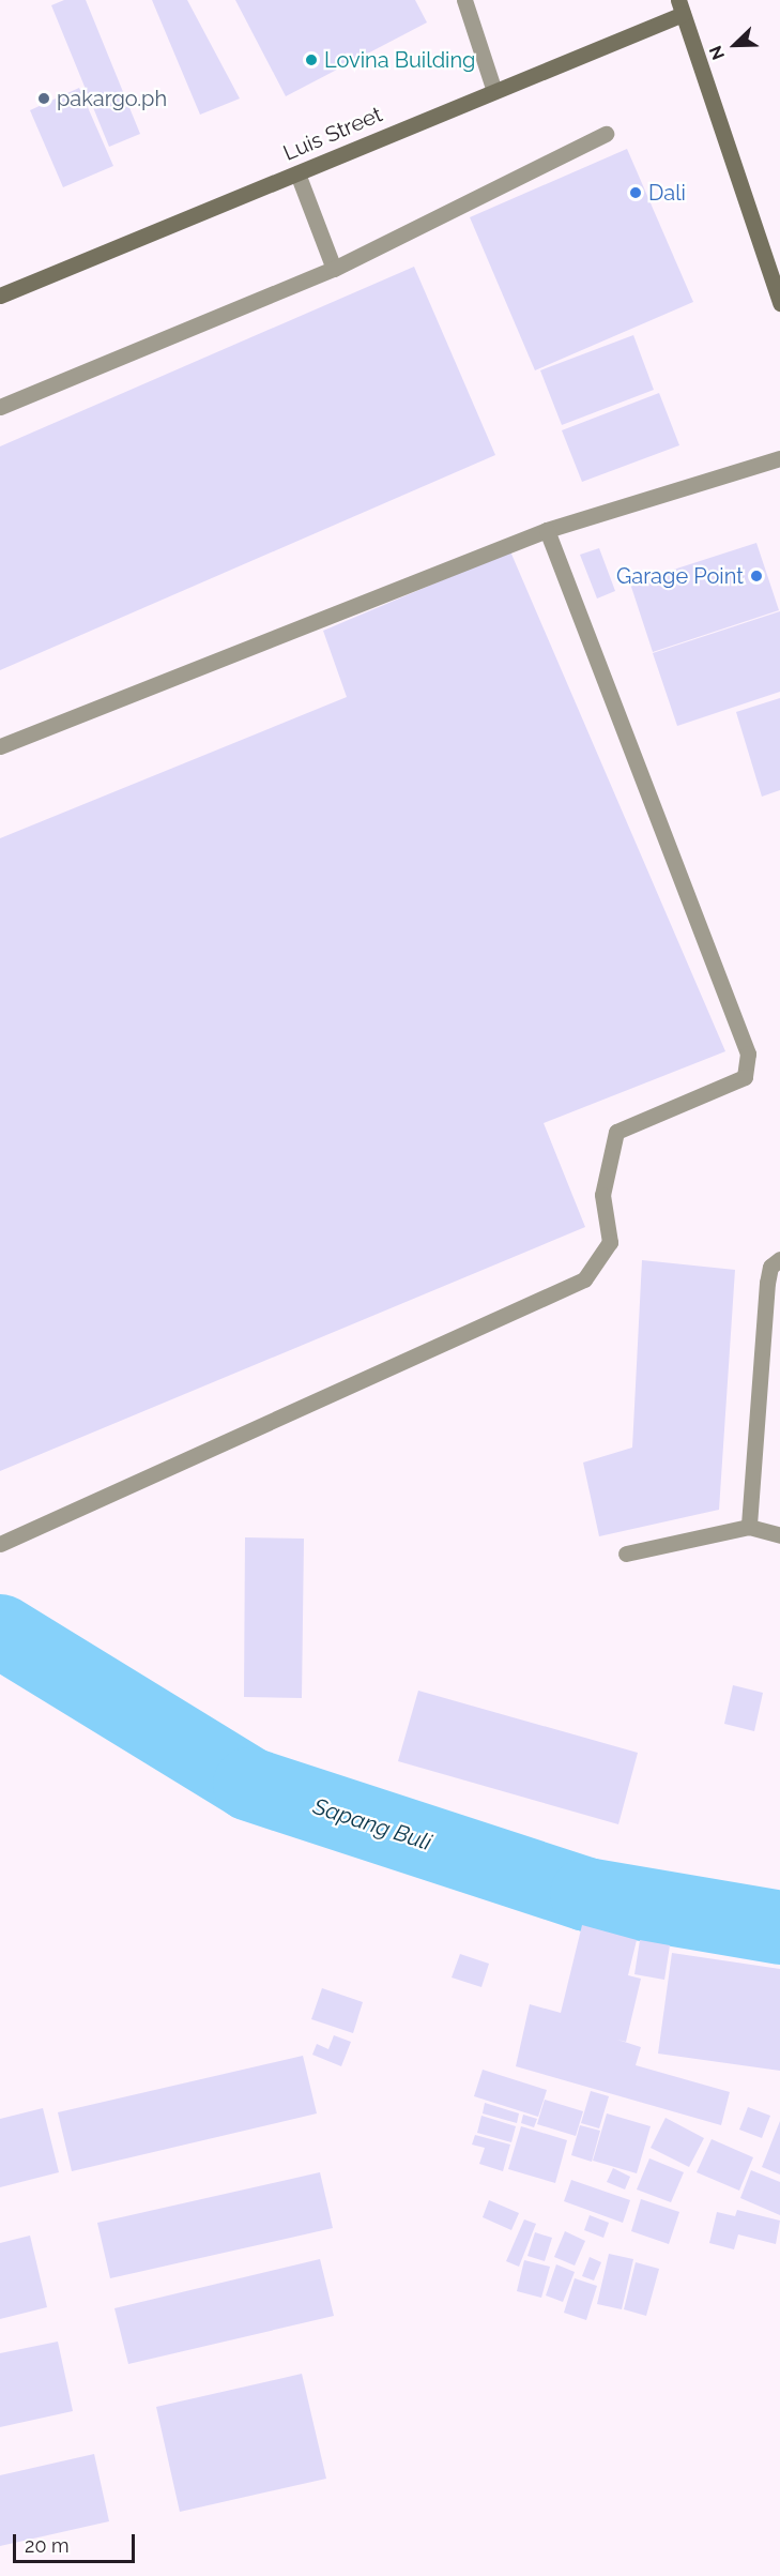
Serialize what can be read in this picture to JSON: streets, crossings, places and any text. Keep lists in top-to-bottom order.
{
  "streets": {
    "street": ["Luis Street"]
  },
  "water": ["Sapang Buli"],
  "places": [
    "Lovina Building",
    "pakargo.ph",
    "Dali",
    "Garage Point"
  ],
  "scale_bar": "20 m",
  "north": "bottom left"
}
